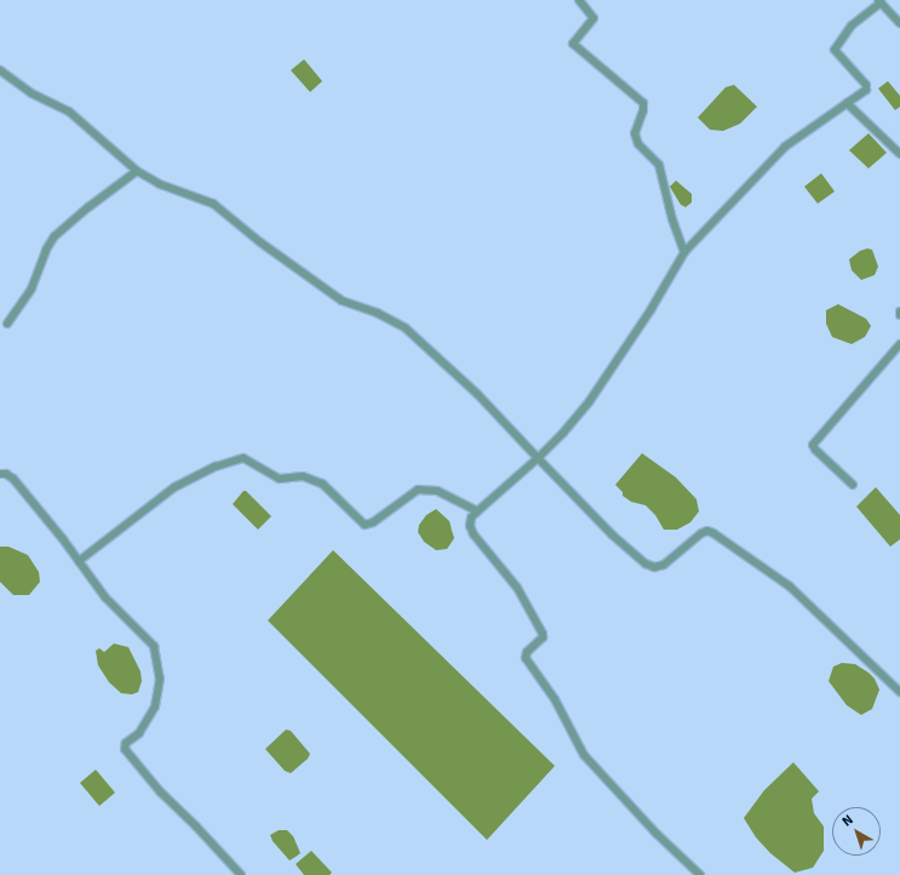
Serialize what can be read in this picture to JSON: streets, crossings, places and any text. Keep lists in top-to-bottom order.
{
  "north": "top left"
}
